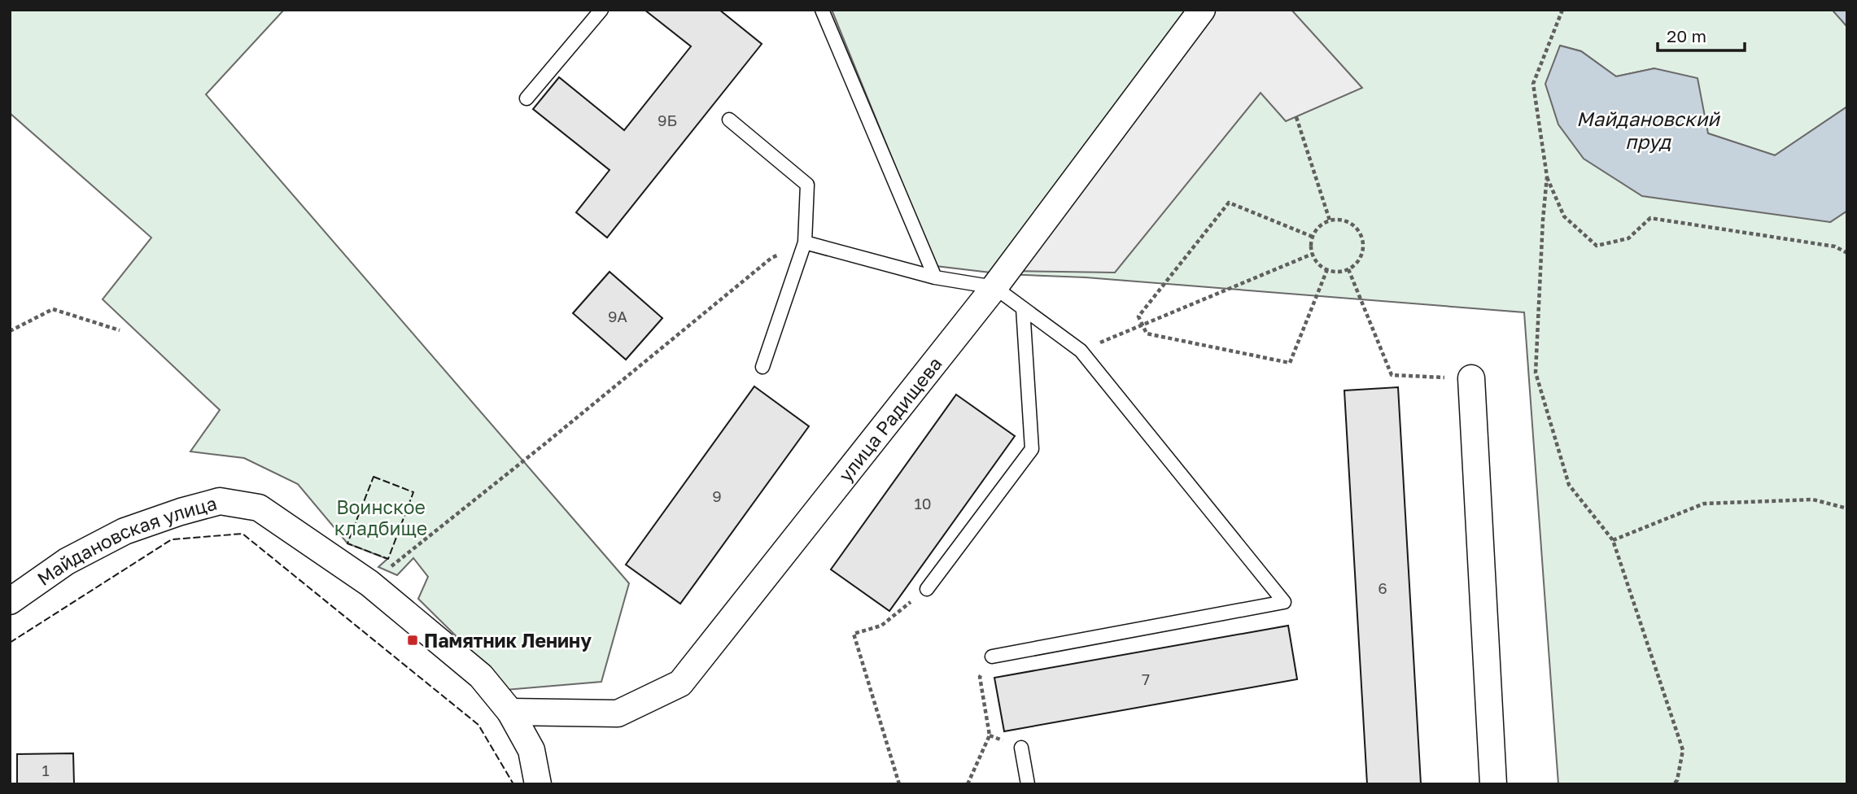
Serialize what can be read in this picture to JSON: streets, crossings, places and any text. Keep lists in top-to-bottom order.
{
  "streets": {
    "street": ["улица Радищева", "Майдановская улица"]
  },
  "crossings": [
    ["улица Радищева", "Майдановская улица"]
  ],
  "water": ["Майдановский пруд"],
  "parks": ["Воинское кладбище"],
  "places": {
    "transit": ["Памятник Ленину"]
  },
  "house_numbers": [
    "9Б",
    "9А",
    "9",
    "10",
    "6",
    "7",
    "1"
  ],
  "scale_bar": "20 m"
}
